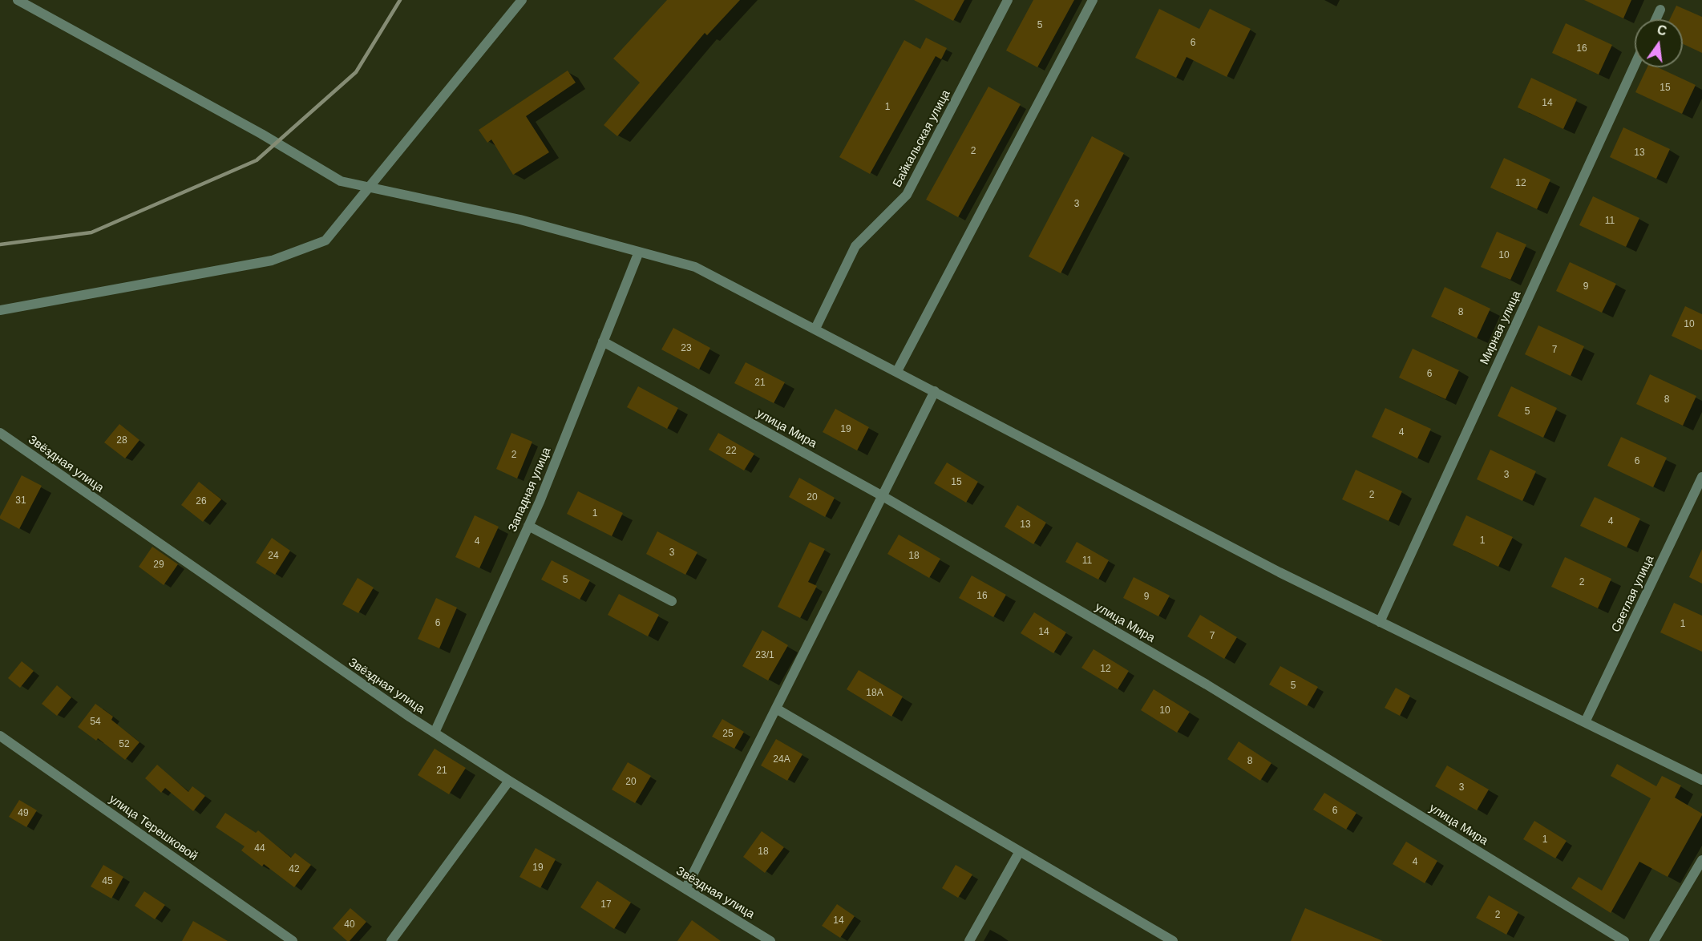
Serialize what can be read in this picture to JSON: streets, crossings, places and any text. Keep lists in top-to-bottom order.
{
  "streets": {
    "street": [
      "Байкальская улица",
      "Мирная улица",
      "улица Мира",
      "Звёздная улица",
      "Западная улица",
      "Светлая улица",
      "улица Терешковой"
    ]
  },
  "crossings": [
    ["улица Мира", "Западная улица"],
    ["Звёздная улица", "Западная улица"]
  ],
  "house_numbers": [
    "5",
    "6",
    "16",
    "15",
    "14",
    "1",
    "2",
    "13",
    "12",
    "3",
    "11",
    "10",
    "9",
    "8",
    "10",
    "23",
    "7",
    "6",
    "21",
    "8",
    "5",
    "19",
    "4",
    "28",
    "22",
    "2",
    "6",
    "3",
    "15",
    "2",
    "20",
    "31",
    "26",
    "1",
    "4",
    "13",
    "1",
    "4",
    "3",
    "24",
    "18",
    "11",
    "29",
    "5",
    "2",
    "16",
    "9",
    "6",
    "1",
    "14",
    "7",
    "23/1",
    "12",
    "5",
    "18А",
    "10",
    "54",
    "25",
    "52",
    "24А",
    "8",
    "21",
    "20",
    "3",
    "6",
    "49",
    "1",
    "44",
    "18",
    "4",
    "19",
    "42",
    "45",
    "17",
    "2",
    "14",
    "40"
  ],
  "north": "top"
}
